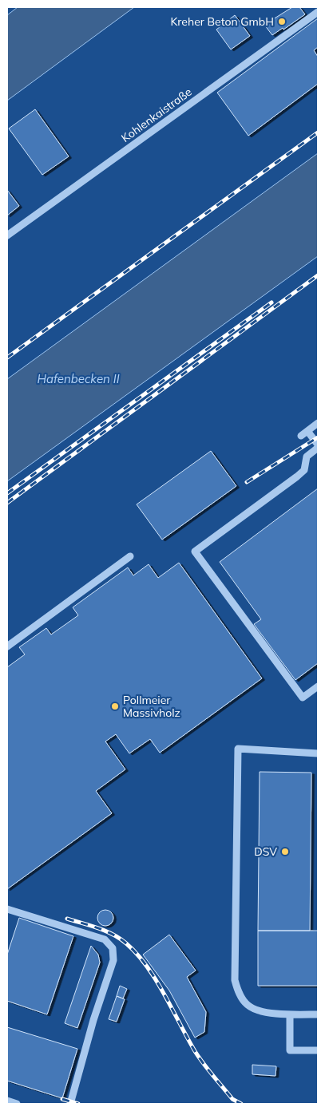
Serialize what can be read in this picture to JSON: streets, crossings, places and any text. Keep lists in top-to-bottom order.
{
  "streets": {
    "street": ["Kohlenkaistraße"]
  },
  "water": ["Hafenbecken II"],
  "places": ["Kreher Beton GmbH", "Pollmeier Massivholz", "DSV"]
}
